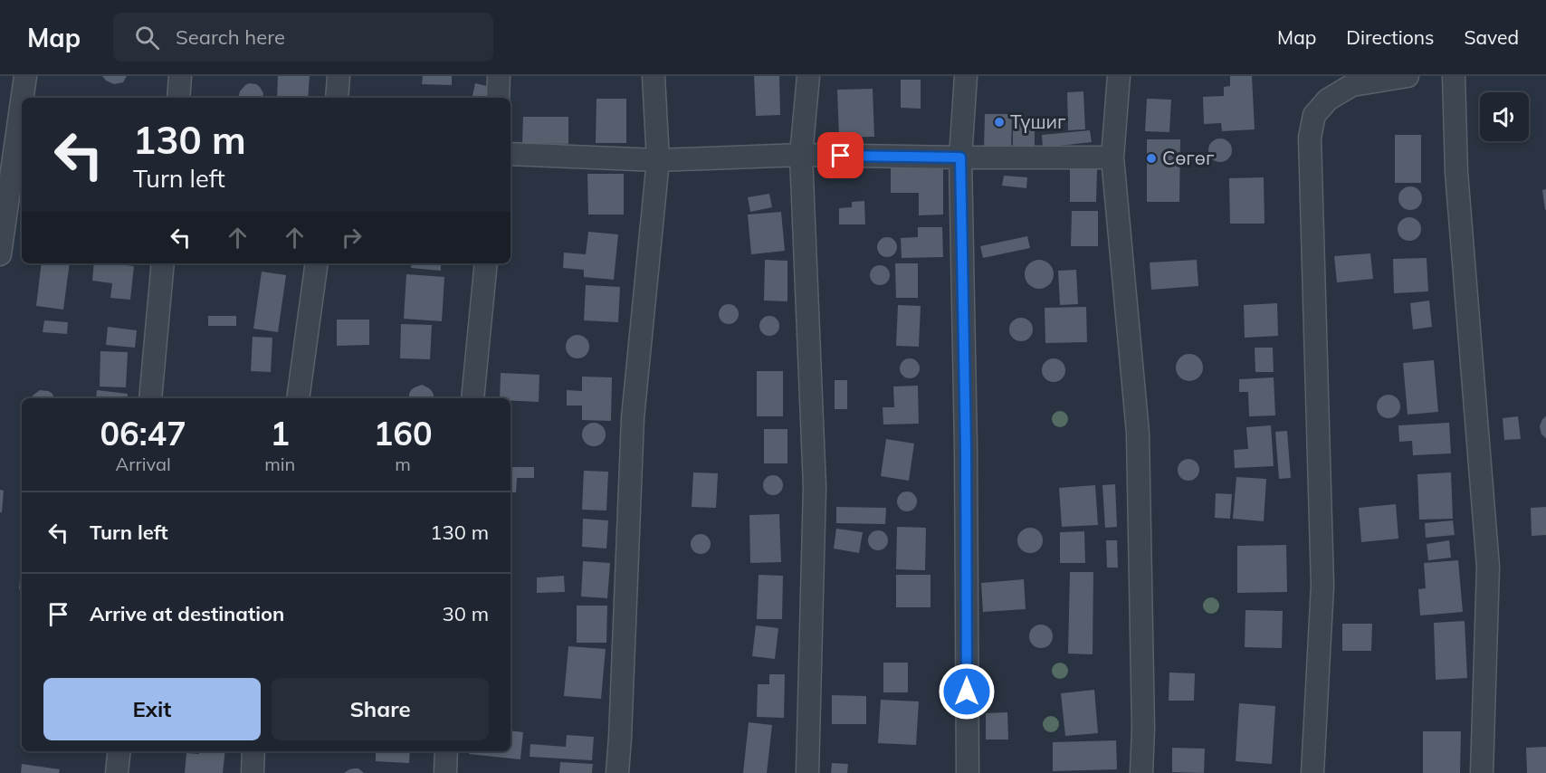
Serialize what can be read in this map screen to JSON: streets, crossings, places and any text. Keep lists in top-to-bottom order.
{
  "places": ["Түшиг", "Сөгөг"],
  "page": {
    "header": "Map",
    "search": "Search here",
    "nav": ["Map", "Directions", "Saved"],
    "turn": ["130 m", "Turn left"],
    "eta": [
      "06:47",
      "Arrival",
      "1",
      "min",
      "160",
      "m"
    ],
    "list": [
      {
        "name": "Turn left",
        "value": "130 m"
      },
      {
        "name": "Arrive at destination",
        "value": "30 m"
      }
    ],
    "buttons": ["Exit", "Share"]
  }
}
